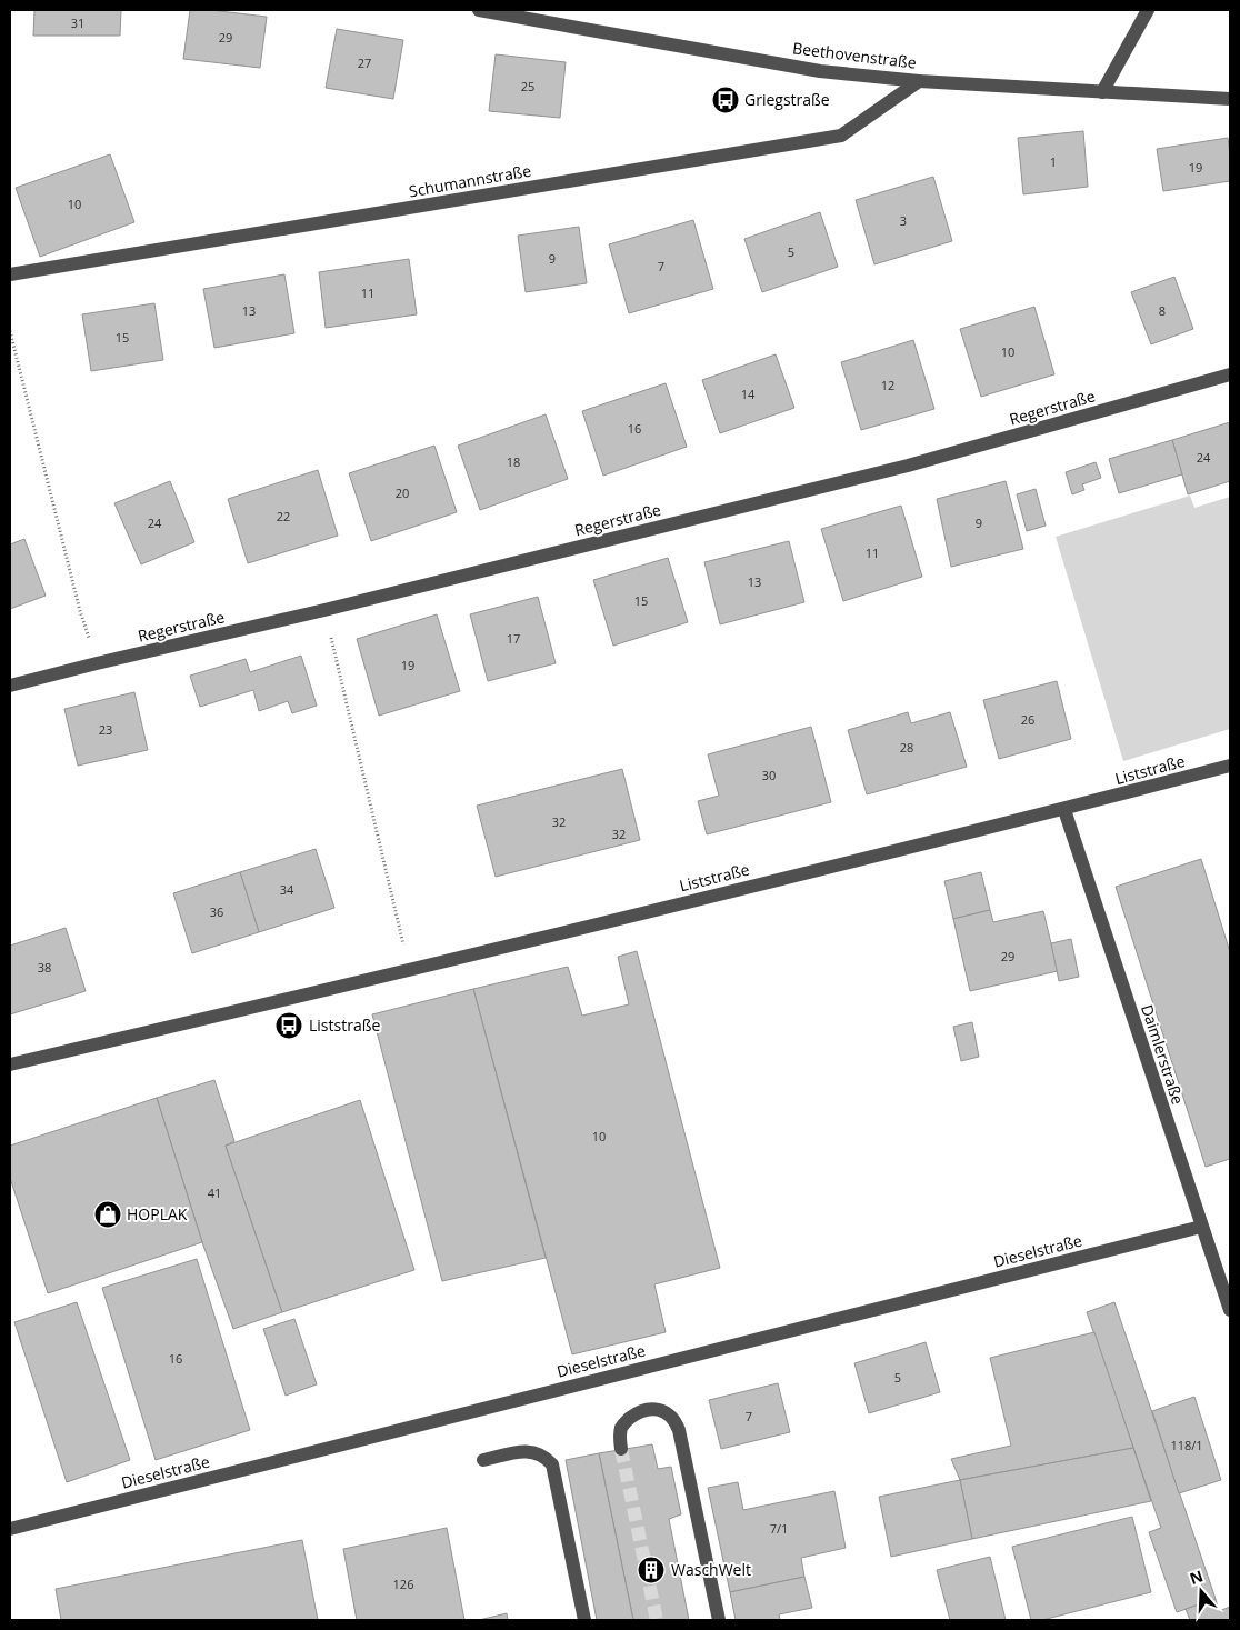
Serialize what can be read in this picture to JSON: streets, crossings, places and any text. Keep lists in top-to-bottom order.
{
  "streets": {
    "street": [
      "Beethovenstraße",
      "Schumannstraße",
      "Regerstraße",
      "Liststraße",
      "Daimlerstraße",
      "Dieselstraße"
    ]
  },
  "crossings": [
    ["Beethovenstraße", "Schumannstraße"],
    ["Liststraße", "Daimlerstraße"],
    ["Daimlerstraße", "Dieselstraße"]
  ],
  "places": {
    "bus stop": ["Griegstraße", "Liststraße"],
    "shop": ["HOPLAK"],
    "building": ["WaschWelt"]
  },
  "house_numbers": [
    "31",
    "29",
    "27",
    "25",
    "1",
    "19",
    "10",
    "3",
    "5",
    "9",
    "7",
    "11",
    "13",
    "8",
    "15",
    "10",
    "12",
    "14",
    "16",
    "24",
    "18",
    "20",
    "22",
    "24",
    "9",
    "11",
    "13",
    "15",
    "17",
    "19",
    "26",
    "23",
    "28",
    "30",
    "32",
    "32",
    "34",
    "36",
    "29",
    "38",
    "10",
    "41",
    "16",
    "5",
    "7",
    "118/1",
    "7/1",
    "126"
  ],
  "north": "top"
}
